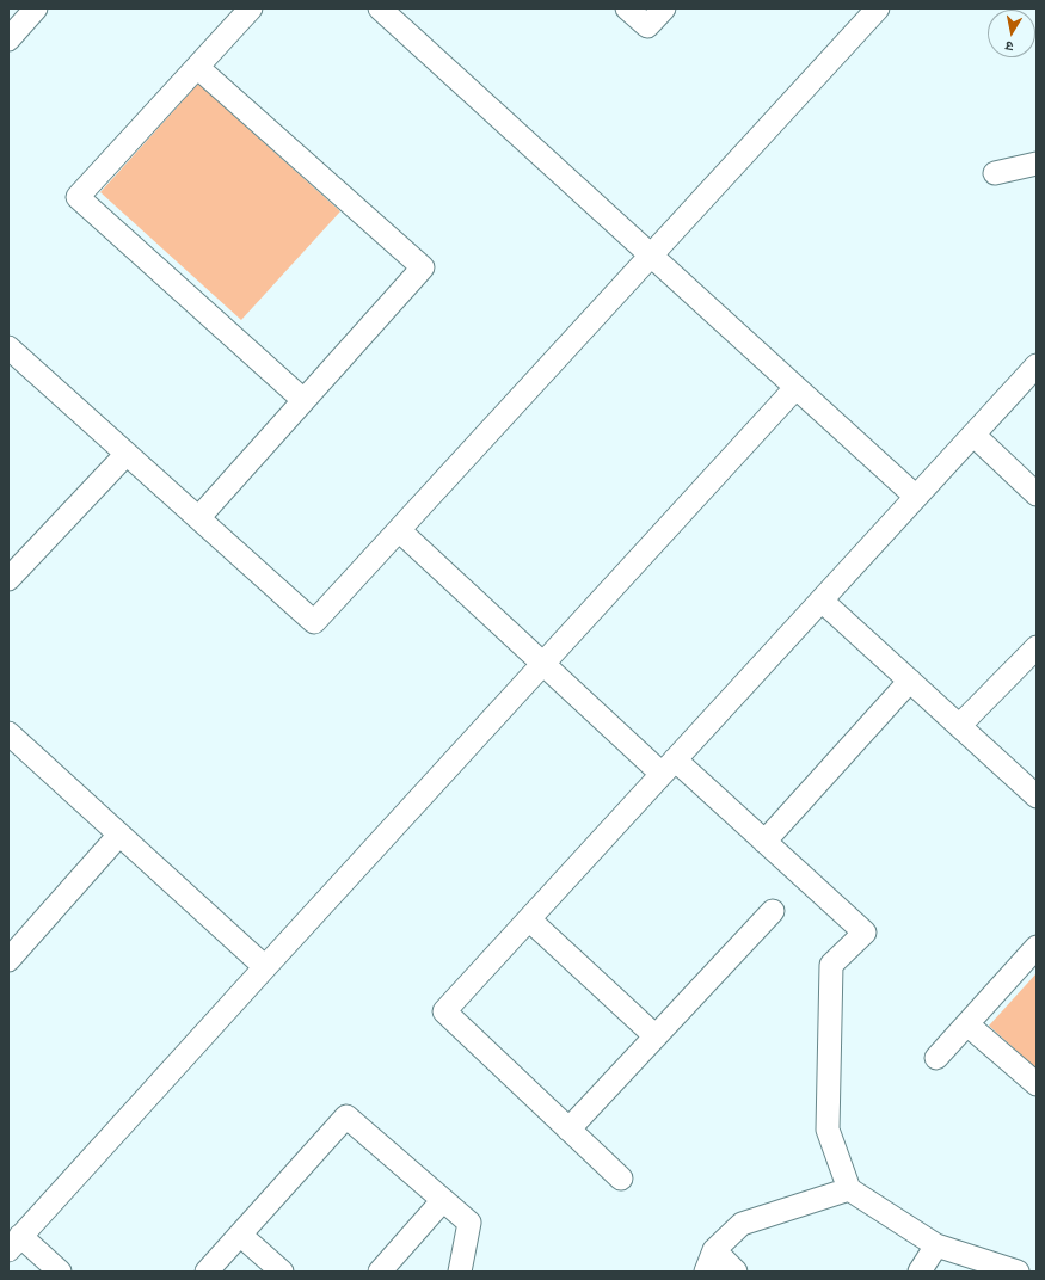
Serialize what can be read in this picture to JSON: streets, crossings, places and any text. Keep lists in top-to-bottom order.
{
  "north": "bottom"
}
